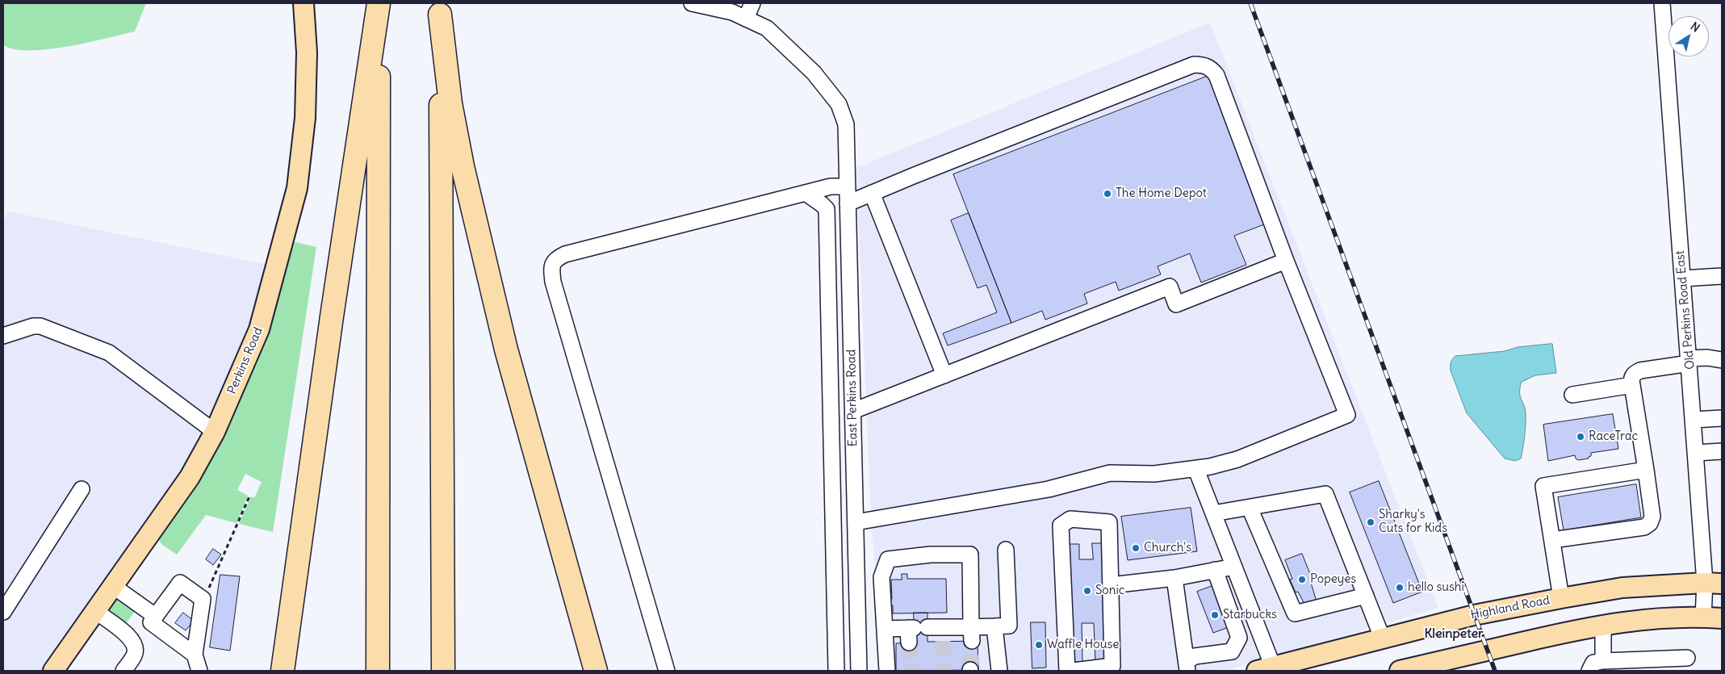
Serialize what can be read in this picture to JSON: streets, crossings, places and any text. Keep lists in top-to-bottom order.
{
  "streets": {
    "main road": ["Perkins Road", "Highland Road"],
    "street": ["Old Perkins Road East", "East Perkins Road"]
  },
  "crossings": [
    ["Old Perkins Road East", "Highland Road"]
  ],
  "districts": ["Kleinpeter"],
  "places": [
    "The Home Depot",
    "RaceTrac",
    "Sharky's Cuts for Kids",
    "Church's",
    "Popeyes",
    "hello sushi",
    "Sonic",
    "Starbucks",
    "Waffle House"
  ],
  "north": "top right"
}
